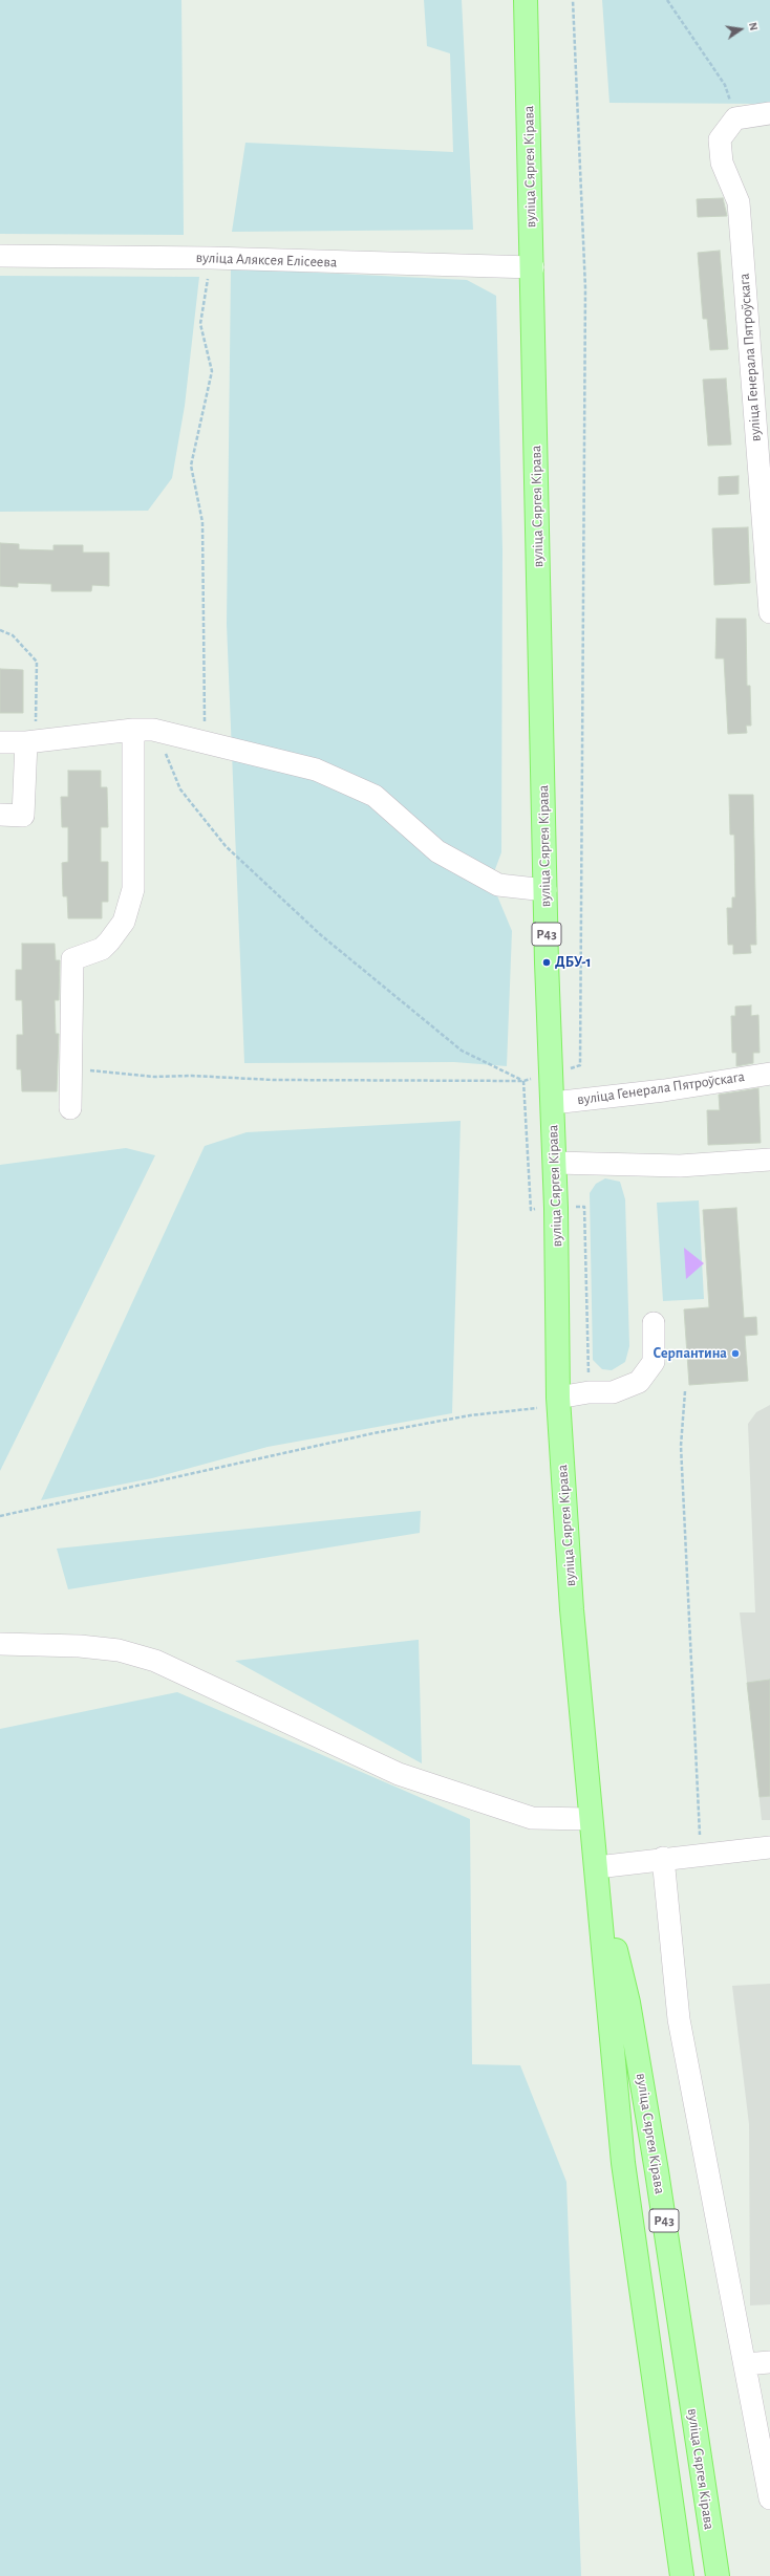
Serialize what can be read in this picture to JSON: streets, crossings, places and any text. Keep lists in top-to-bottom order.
{
  "streets": {
    "main road": ["вуліца Сяргея Кірава", "Р43"],
    "street": ["вуліца Аляксея Елісеева", "вуліца Генерала Пятроўскага"]
  },
  "crossings": [
    ["вуліца Сяргея Кірава", "вуліца Аляксея Елісеева"],
    ["вуліца Сяргея Кірава", "вуліца Генерала Пятроўскага"]
  ],
  "places": ["ДБУ-1", "Серпантина"],
  "north": "right"
}
